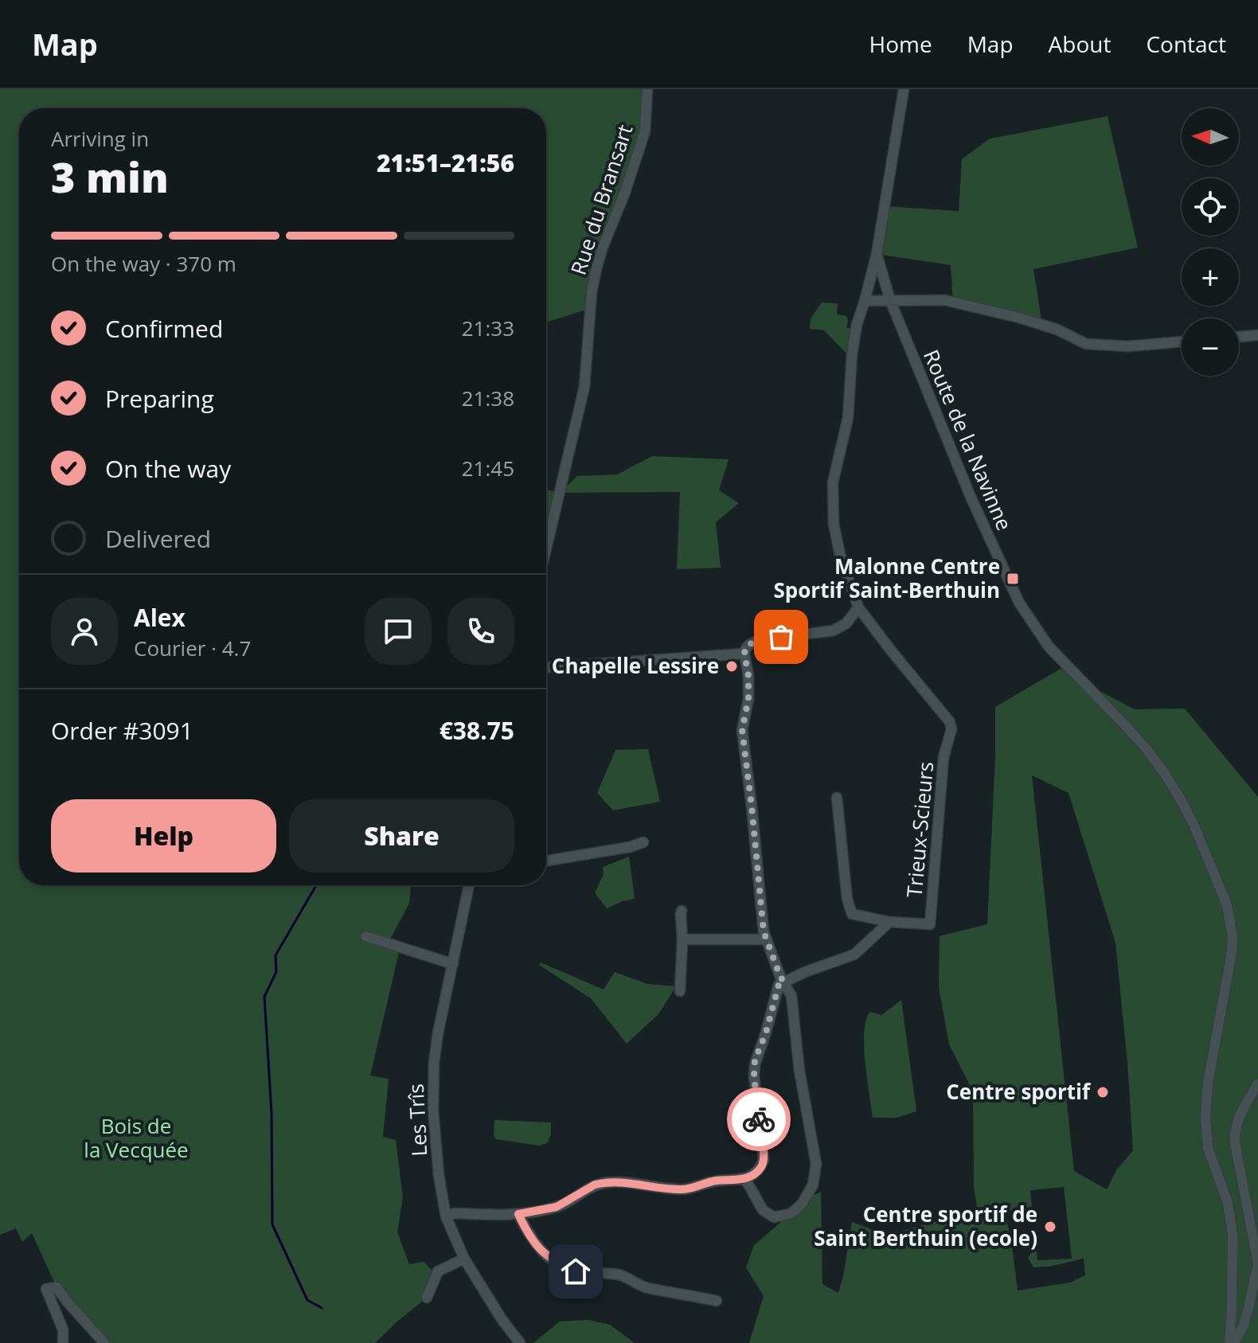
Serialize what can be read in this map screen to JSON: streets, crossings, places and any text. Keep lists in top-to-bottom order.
{
  "streets": {
    "street": [
      "Rue du Bransart",
      "Route de la Navinne",
      "Trieux-Scieurs",
      "Les Trîs"
    ]
  },
  "parks": ["Bois de la Vecquée"],
  "places": {
    "transit": ["Malonne Centre Sportif Saint-Berthuin"],
    "other": ["Chapelle Lessire", "Centre sportif", "Centre sportif de Saint Berthuin (ecole)"]
  },
  "north": "left",
  "page": {
    "header": "Map",
    "nav": [
      "Home",
      "Map",
      "About",
      "Contact"
    ],
    "map_buttons": ["+", "−"],
    "heading": ["3 min", "Arriving in", "21:51–21:56"],
    "panel": [
      "Alex",
      "Courier · 4.7",
      "Order #3091",
      "€38.75"
    ],
    "bar": "On the way · 370 m",
    "list": [
      ["Confirmed", "21:33"],
      ["Preparing", "21:38"],
      ["On the way", "21:45"],
      "Delivered"
    ],
    "buttons": ["Help", "Share"]
  }
}
